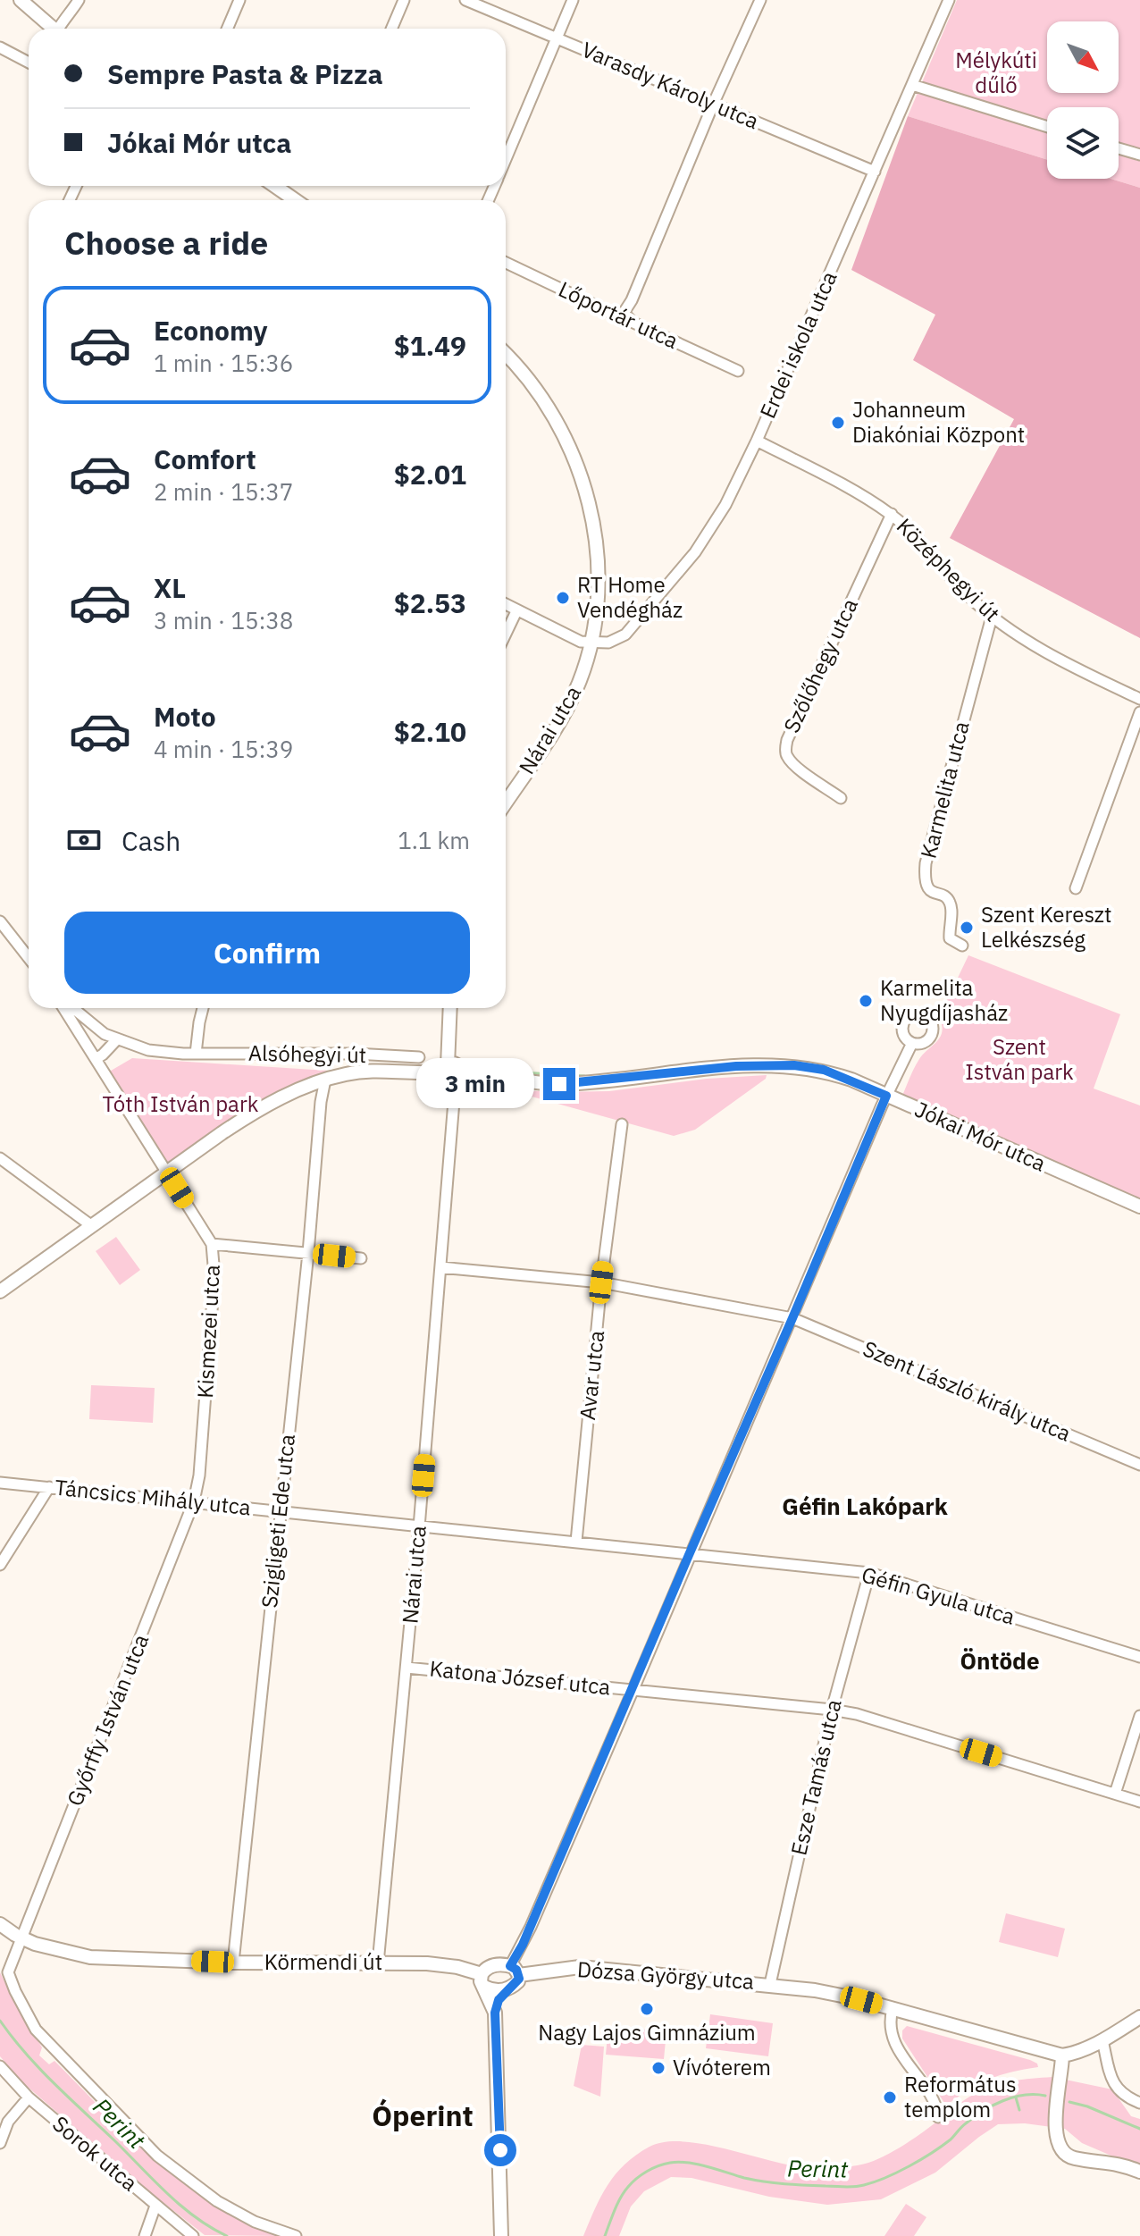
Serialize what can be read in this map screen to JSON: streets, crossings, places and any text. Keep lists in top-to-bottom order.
{
  "streets": {
    "street": [
      "Varasdy Károly utca",
      "Lőportár utca",
      "Erdei iskola utca",
      "Középhegyi út",
      "Szőlőhegy utca",
      "Nárai utca",
      "Karmelita utca",
      "Alsóhegyi út",
      "Jókai Mór utca",
      "Kismezei utca",
      "Avar utca",
      "Szent László király utca",
      "Táncsics Mihály utca",
      "Szigligeti Ede utca",
      "Géfin Gyula utca",
      "Katona József utca",
      "Győrffy István utca",
      "Esze Tamás utca",
      "Körmendi út",
      "Dózsa György utca",
      "Sorok utca"
    ]
  },
  "crossings": [
    ["Varasdy Károly utca", "Erdei iskola utca"],
    ["Erdei iskola utca", "Középhegyi út"],
    ["Erdei iskola utca", "Nárai utca"],
    ["Középhegyi út", "Szőlőhegy utca"],
    ["Középhegyi út", "Karmelita utca"],
    ["Nárai utca", "Jókai Mór utca"],
    ["Nárai utca", "Szent László király utca"],
    ["Nárai utca", "Táncsics Mihály utca"],
    ["Nárai utca", "Katona József utca"],
    ["Nárai utca", "Körmendi út"],
    ["Kismezei utca", "Táncsics Mihály utca"],
    ["Kismezei utca", "Győrffy István utca"],
    ["Avar utca", "Szent László király utca"],
    ["Avar utca", "Táncsics Mihály utca"],
    ["Táncsics Mihály utca", "Szigligeti Ede utca"],
    ["Táncsics Mihály utca", "Géfin Gyula utca"],
    ["Táncsics Mihály utca", "Győrffy István utca"],
    ["Szigligeti Ede utca", "Körmendi út"],
    ["Géfin Gyula utca", "Esze Tamás utca"],
    ["Katona József utca", "Esze Tamás utca"],
    ["Győrffy István utca", "Körmendi út"],
    ["Esze Tamás utca", "Dózsa György utca"],
    ["Körmendi út", "Dózsa György utca"]
  ],
  "districts": ["Géfin Lakópark", "Öntöde", "Óperint"],
  "water": ["Perint"],
  "parks": ["Mélykúti dűlő", "Szent István park", "Tóth István park"],
  "places": [
    "Johanneum Diakóniai Központ",
    "RT Home Vendégház",
    "Szent Kereszt Lelkészség",
    "Karmelita Nyugdíjasház",
    "Nagy Lajos Gimnázium",
    "Vívóterem",
    "Református templom"
  ],
  "north": "bottom right",
  "page": {
    "banner": ["Sempre Pasta & Pizza", "Jókai Mór utca"],
    "heading": "Choose a ride",
    "list": [
      {
        "name": "Economy",
        "note": "1 min · 15:36",
        "value": "$1.49"
      },
      {
        "name": "Comfort",
        "note": "2 min · 15:37",
        "value": "$2.01"
      },
      {
        "name": "XL",
        "note": "3 min · 15:38",
        "value": "$2.53"
      },
      {
        "name": "Moto",
        "note": "4 min · 15:39",
        "value": "$2.10"
      }
    ],
    "pay": ["Cash", "1.1 km"],
    "buttons": "Confirm",
    "bubble": "3 min"
  }
}
